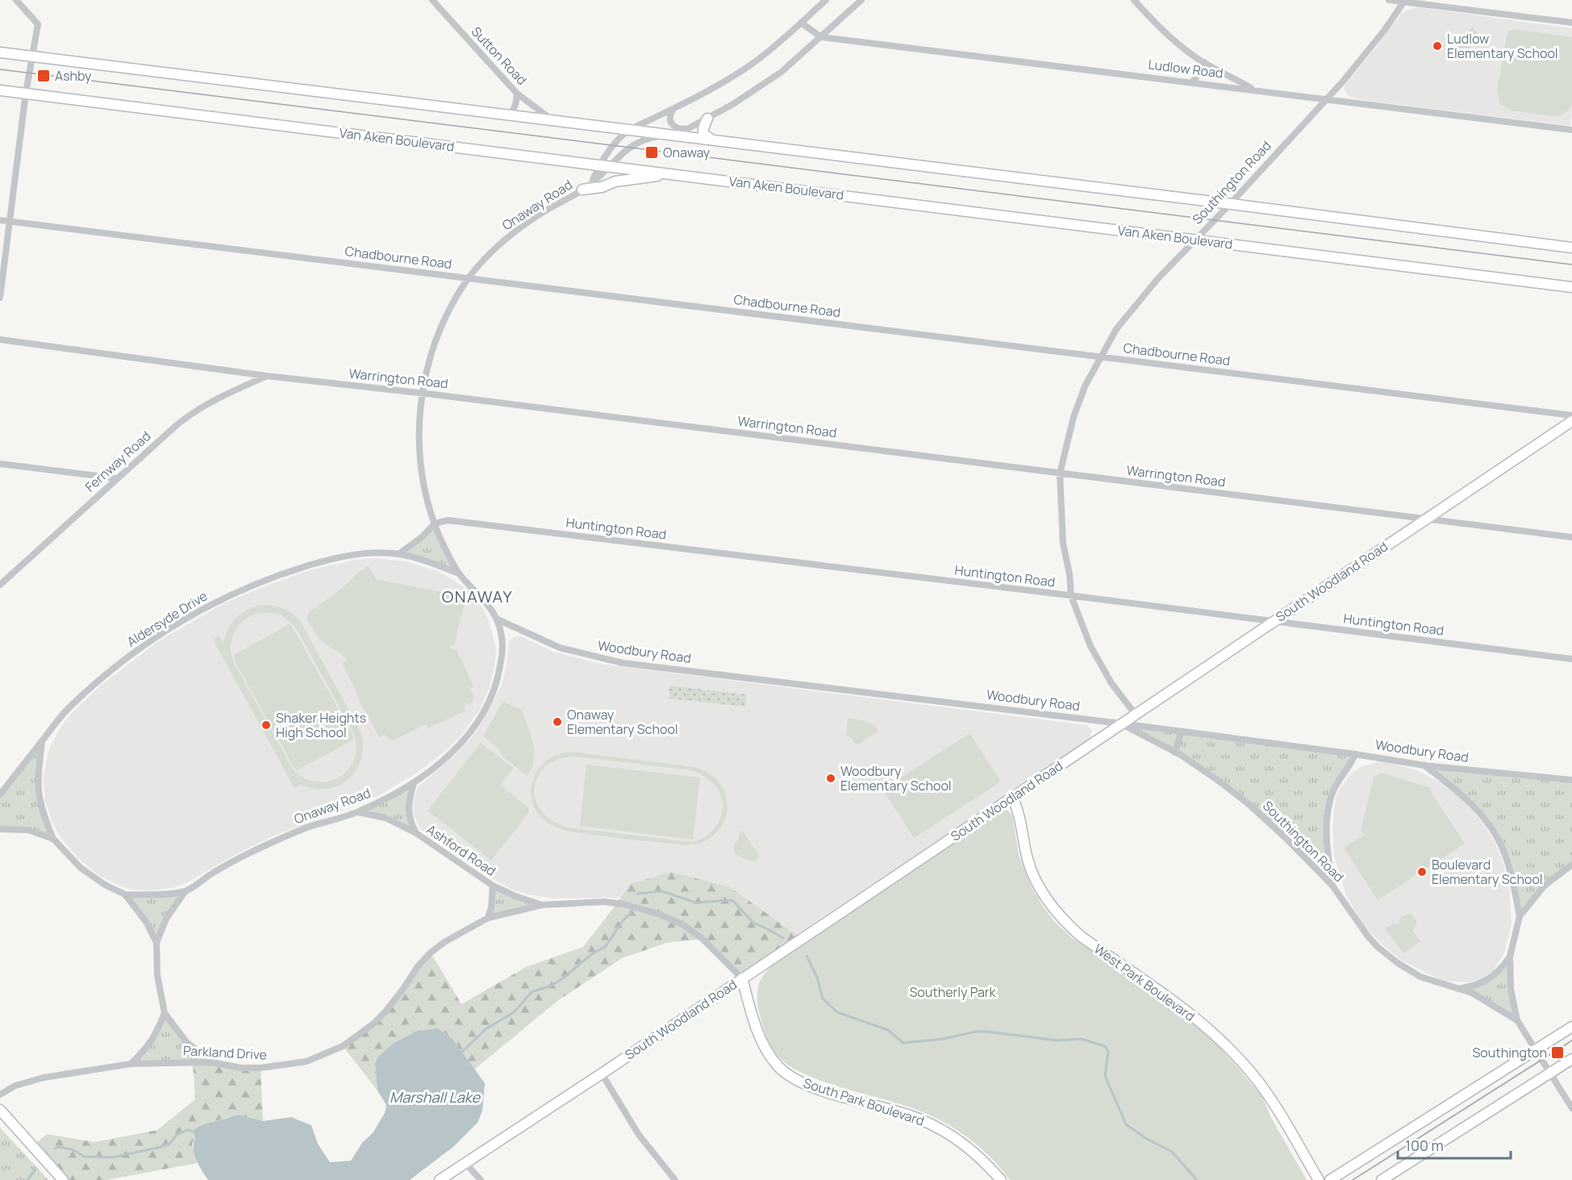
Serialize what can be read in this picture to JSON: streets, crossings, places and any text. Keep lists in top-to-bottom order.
{
  "streets": {
    "main road": [
      "Van Aken Boulevard",
      "South Woodland Road",
      "West Park Boulevard",
      "South Park Boulevard"
    ],
    "street": [
      "Sutton Road",
      "Ludlow Road",
      "Southington Road",
      "Onaway Road",
      "Chadbourne Road",
      "Warrington Road",
      "Fernway Road",
      "Huntington Road",
      "Aldersyde Drive",
      "Woodbury Road",
      "Ashford Road",
      "Parkland Drive"
    ]
  },
  "crossings": [
    ["Ludlow Road", "Southington Road"],
    ["Ludlow Road", "Onaway Road"],
    ["Van Aken Boulevard", "Southington Road"],
    ["Van Aken Boulevard", "Onaway Road"],
    ["Southington Road", "Chadbourne Road"],
    ["Southington Road", "Warrington Road"],
    ["Southington Road", "Huntington Road"],
    ["Southington Road", "South Woodland Road"],
    ["Southington Road", "Woodbury Road"],
    ["Onaway Road", "Chadbourne Road"],
    ["Onaway Road", "Warrington Road"],
    ["Onaway Road", "Huntington Road"],
    ["Onaway Road", "Aldersyde Drive"],
    ["Onaway Road", "Woodbury Road"],
    ["Onaway Road", "Ashford Road"],
    ["Warrington Road", "Fernway Road"],
    ["Warrington Road", "South Woodland Road"],
    ["Huntington Road", "South Woodland Road"],
    ["South Woodland Road", "Woodbury Road"],
    ["South Woodland Road", "Ashford Road"],
    ["South Woodland Road", "West Park Boulevard"],
    ["South Woodland Road", "South Park Boulevard"],
    ["Ashford Road", "Parkland Drive"],
    ["Ashford Road", "South Park Boulevard"]
  ],
  "districts": ["ONAWAY"],
  "water": ["Marshall Lake"],
  "parks": ["Southerly Park"],
  "places": {
    "other": [
      "Ludlow Elementary School",
      "Onaway Elementary School",
      "Shaker Heights High School",
      "Woodbury Elementary School",
      "Boulevard Elementary School"
    ],
    "transit": ["Ashby", "Onaway", "Southington"]
  },
  "scale_bar": "100 m"
}
